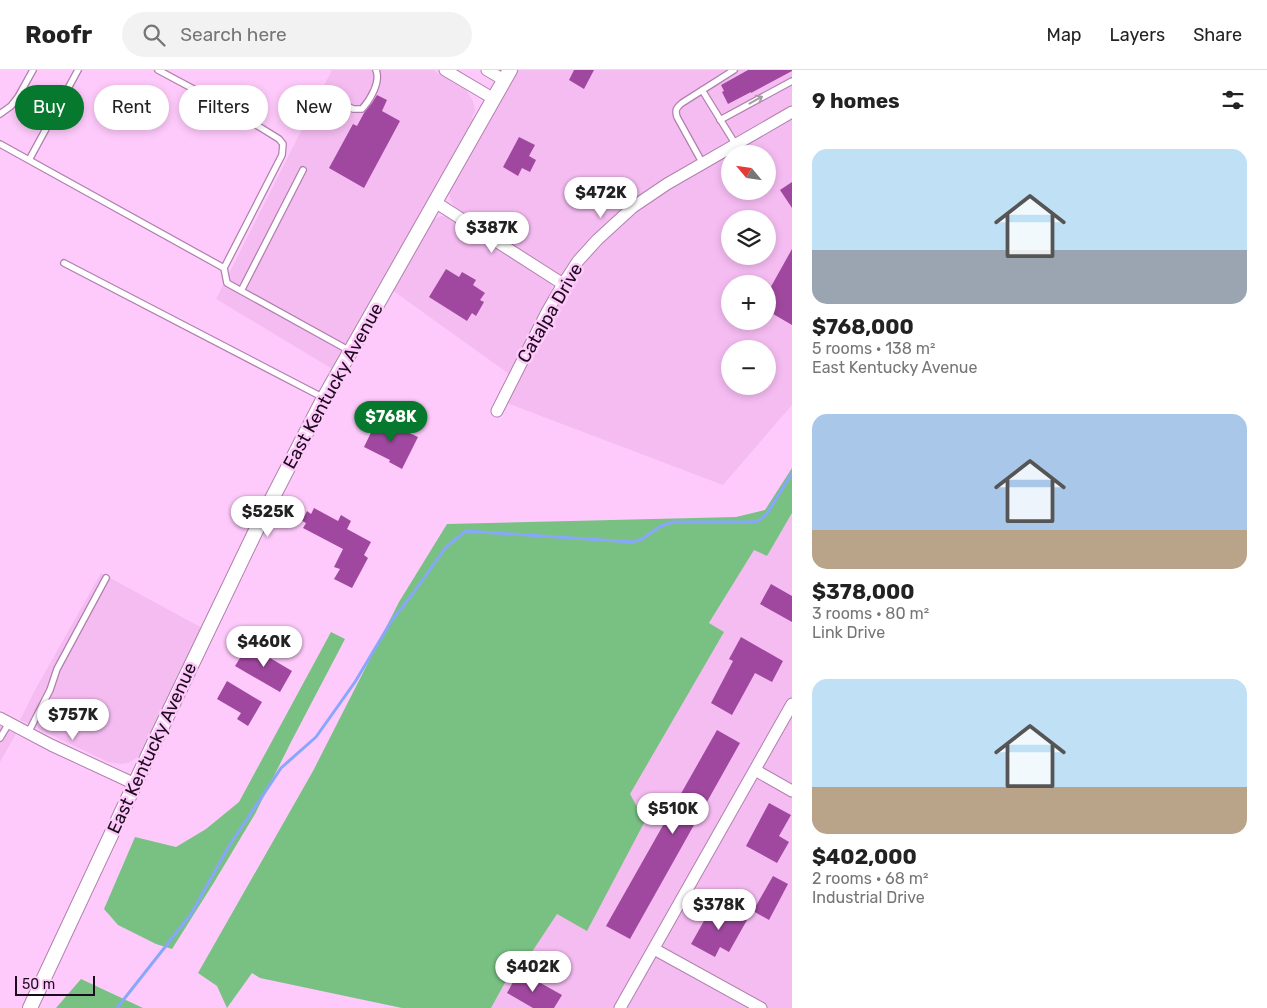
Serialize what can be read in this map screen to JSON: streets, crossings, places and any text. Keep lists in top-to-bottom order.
{
  "streets": {
    "street": ["Catalpa Drive", "East Kentucky Avenue"]
  },
  "scale_bar": "50 m",
  "north": "top left",
  "page": {
    "header": "Roofr",
    "search": "Search here",
    "nav": ["Map", "Layers", "Share"],
    "heading": "9 homes",
    "chip": [
      "Buy",
      "Rent",
      "Filters",
      "New"
    ],
    "list": [
      {
        "name": "$768,000",
        "note": "5 rooms · 138 m² · East Kentucky Avenue"
      },
      {
        "name": "$378,000",
        "note": "3 rooms · 80 m² · Link Drive"
      },
      {
        "name": "$402,000",
        "note": "2 rooms · 68 m² · Industrial Drive"
      }
    ],
    "map_buttons": ["+", "−"],
    "price": [
      "$472K",
      "$387K",
      "$768K",
      "$525K",
      "$460K",
      "$757K",
      "$510K",
      "$378K",
      "$402K"
    ],
    "scale": "50 m"
  }
}
